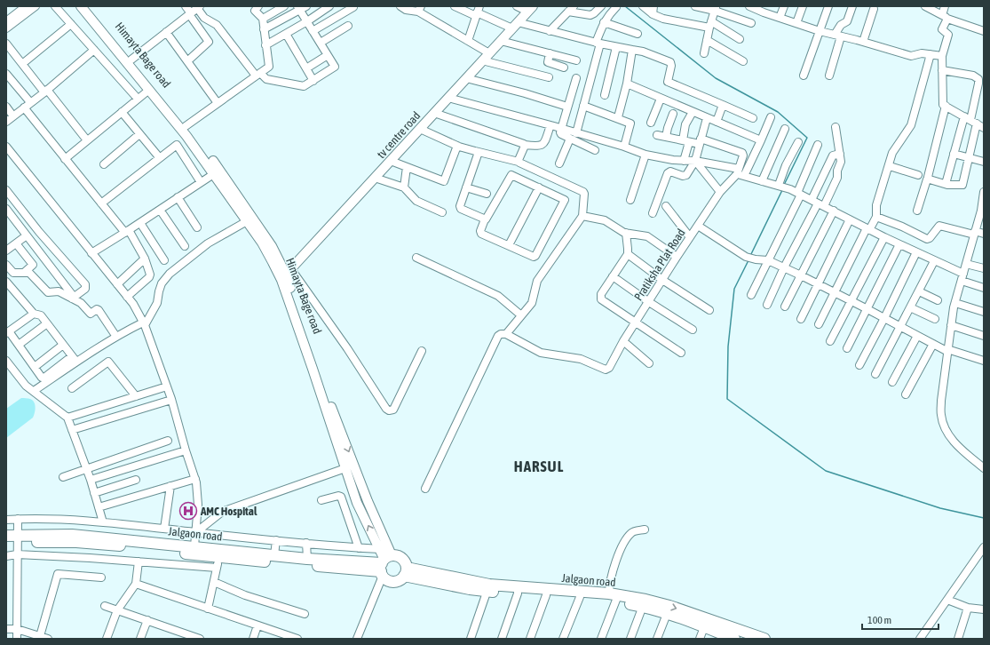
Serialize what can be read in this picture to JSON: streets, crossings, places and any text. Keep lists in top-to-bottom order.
{
  "streets": {
    "highway": ["Jalgaon road"],
    "main road": ["Himayta Bage road", "tv centre road"],
    "street": ["Pratiksha Plat Road"]
  },
  "crossings": [
    ["Himayta Bage road", "tv centre road"],
    ["Himayta Bage road", "Jalgaon road"]
  ],
  "districts": ["HARSUL"],
  "places": {
    "hospital": ["AMC Hospital"]
  },
  "scale_bar": "100 m"
}
